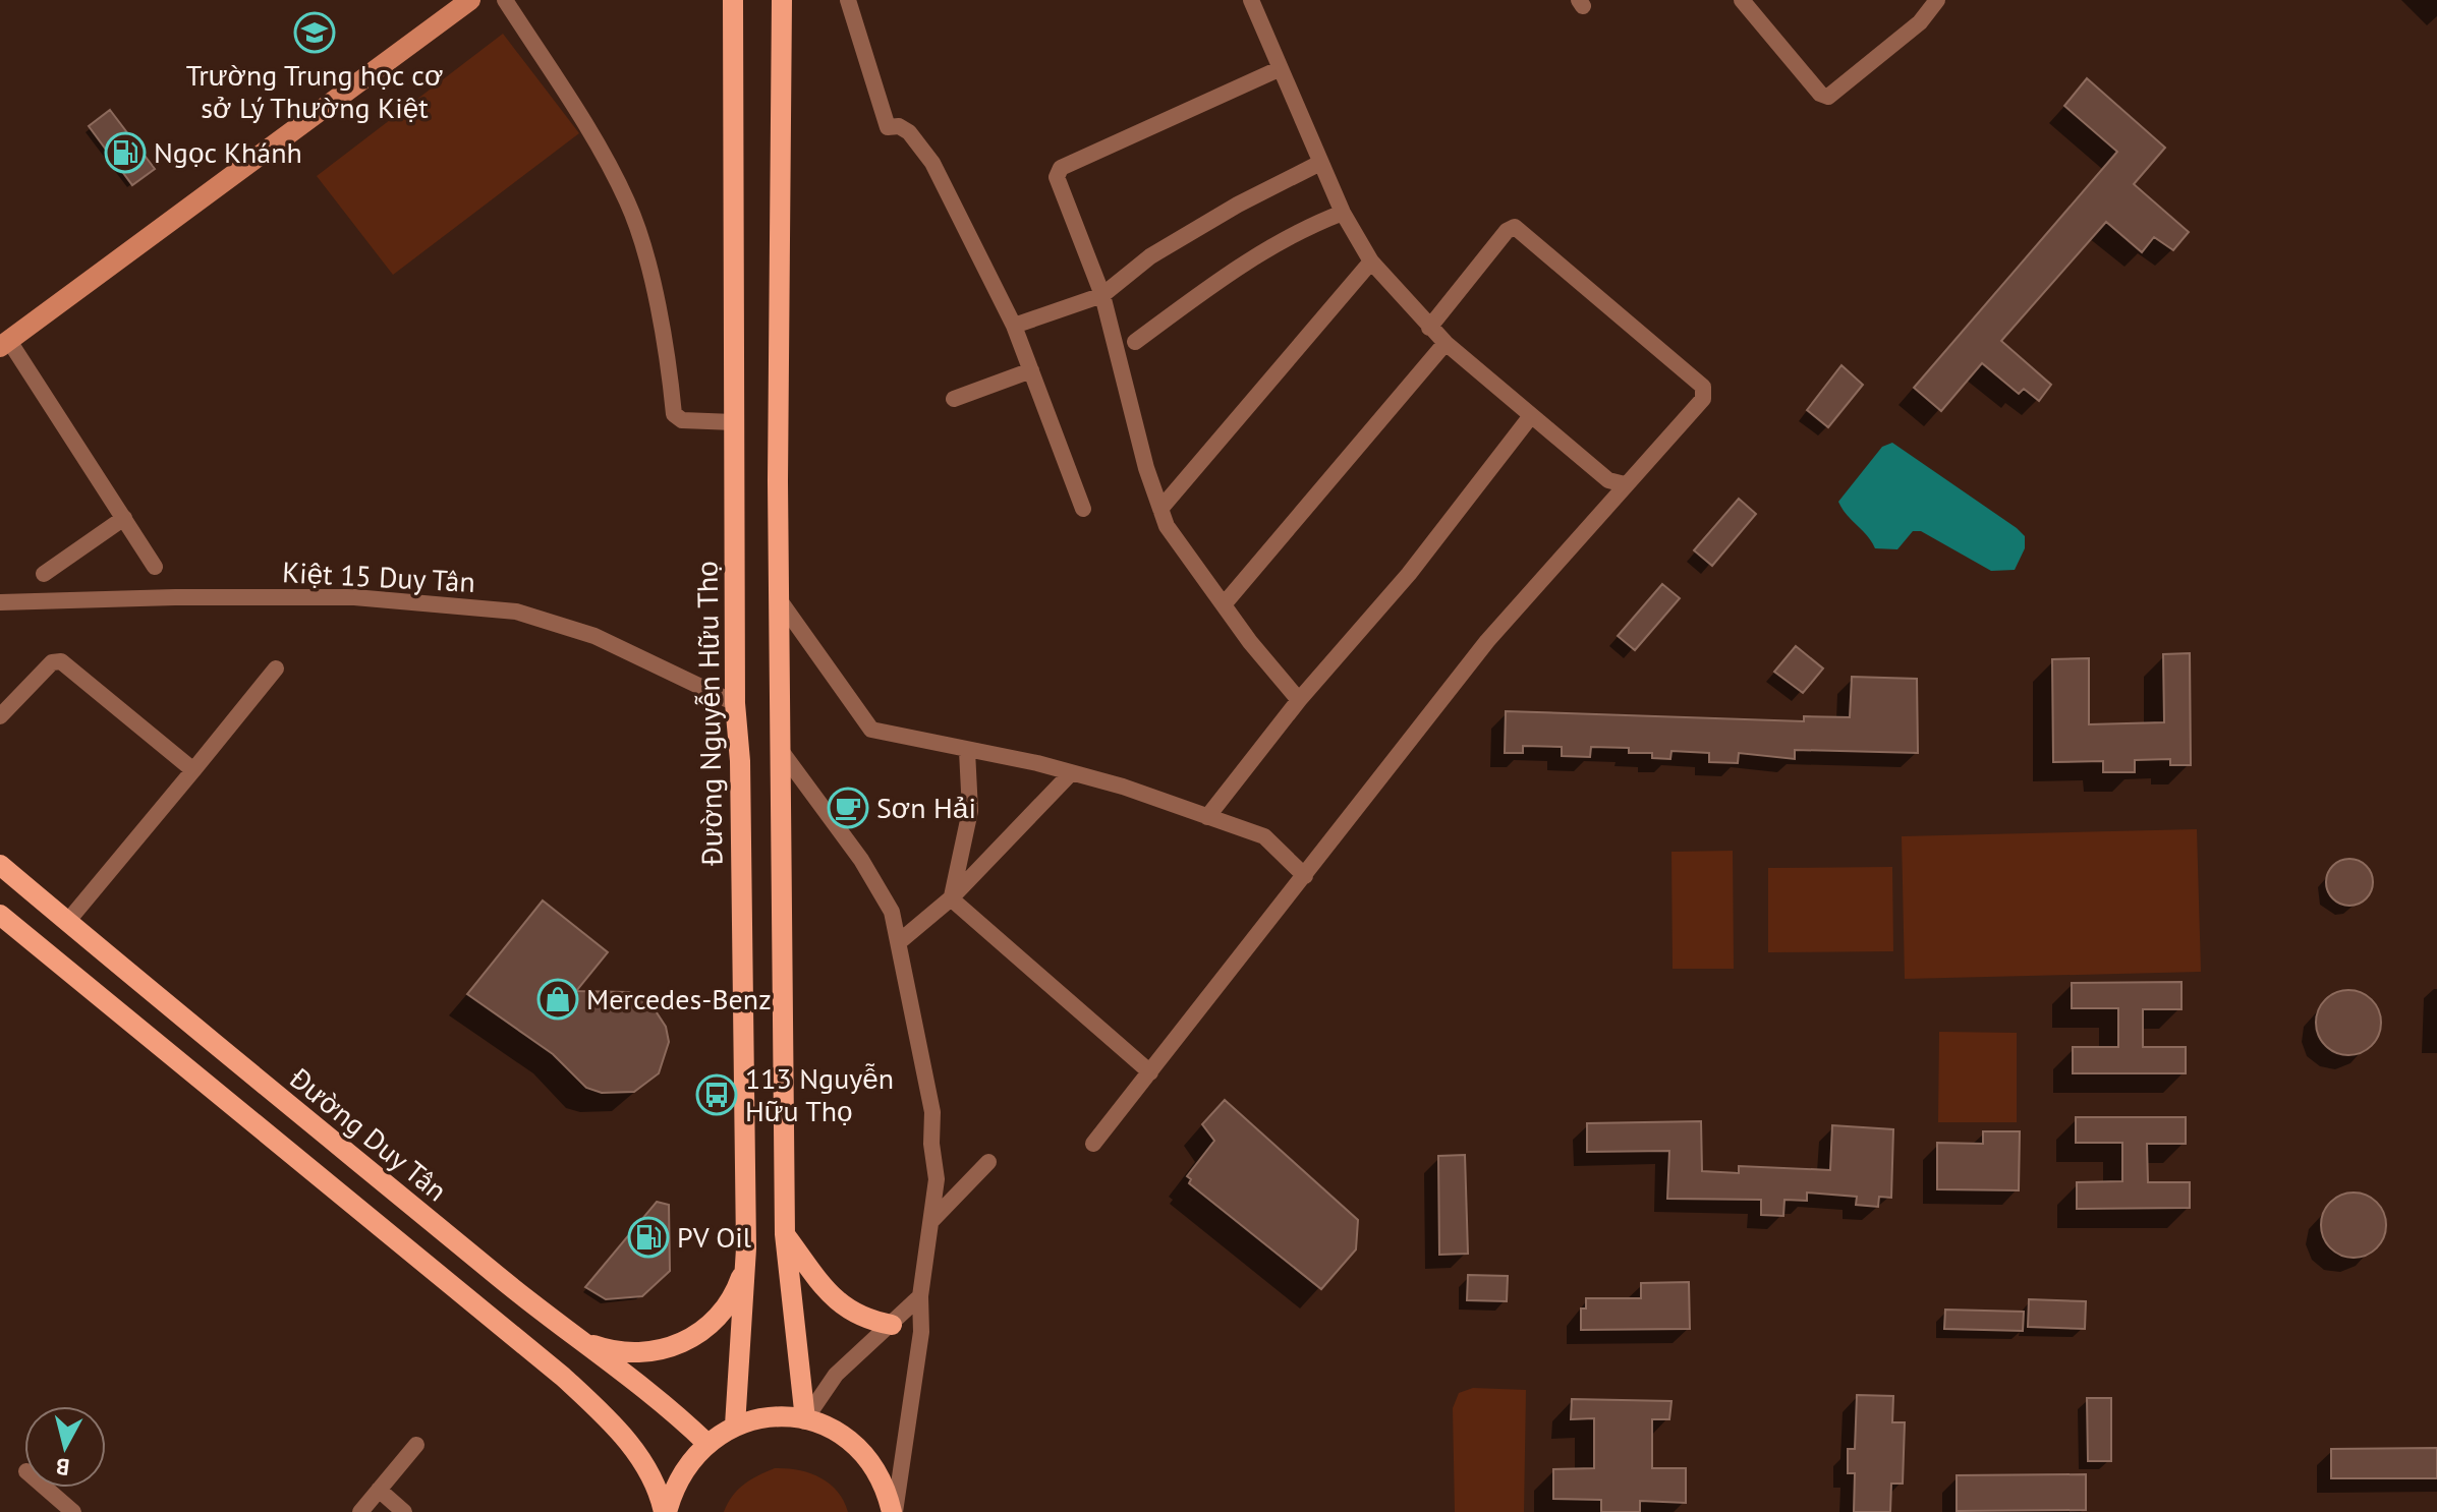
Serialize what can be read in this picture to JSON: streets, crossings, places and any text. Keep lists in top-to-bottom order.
{
  "streets": {
    "main road": ["Đường Nguyễn Hữu Thọ", "Đường Duy Tân"],
    "street": ["Kiệt 15 Duy Tân"]
  },
  "crossings": [
    ["Kiệt 15 Duy Tân", "Đường Nguyễn Hữu Thọ"]
  ],
  "places": {
    "school or university": ["Trường Trung học cơ sở Lý Thường Kiệt"],
    "fuel station": ["Ngọc Khánh", "PV Oil"],
    "cafe": ["Sơn Hải"],
    "shop": ["Mercedes-Benz"],
    "bus stop": ["113 Nguyễn Hữu Thọ"]
  },
  "north": "bottom"
}
